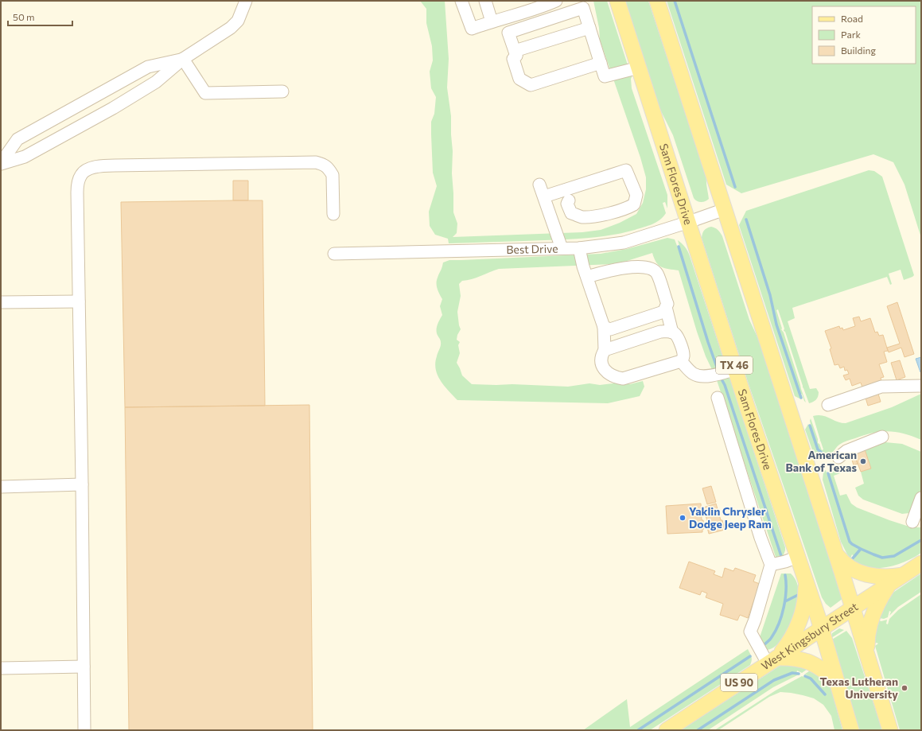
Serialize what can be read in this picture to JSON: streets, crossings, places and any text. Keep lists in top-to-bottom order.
{
  "streets": {
    "main road": [
      "Sam Flores Drive",
      "TX 46",
      "West Kingsbury Street",
      "US 90"
    ],
    "street": ["Best Drive"]
  },
  "crossings": [
    ["Sam Flores Drive", "Best Drive"],
    ["Sam Flores Drive", "West Kingsbury Street"]
  ],
  "places": ["American Bank of Texas", "Yaklin Chrysler Dodge Jeep Ram", "Texas Lutheran University"],
  "legend": ["Road", "Park", "Building"],
  "scale_bar": "50 m"
}
